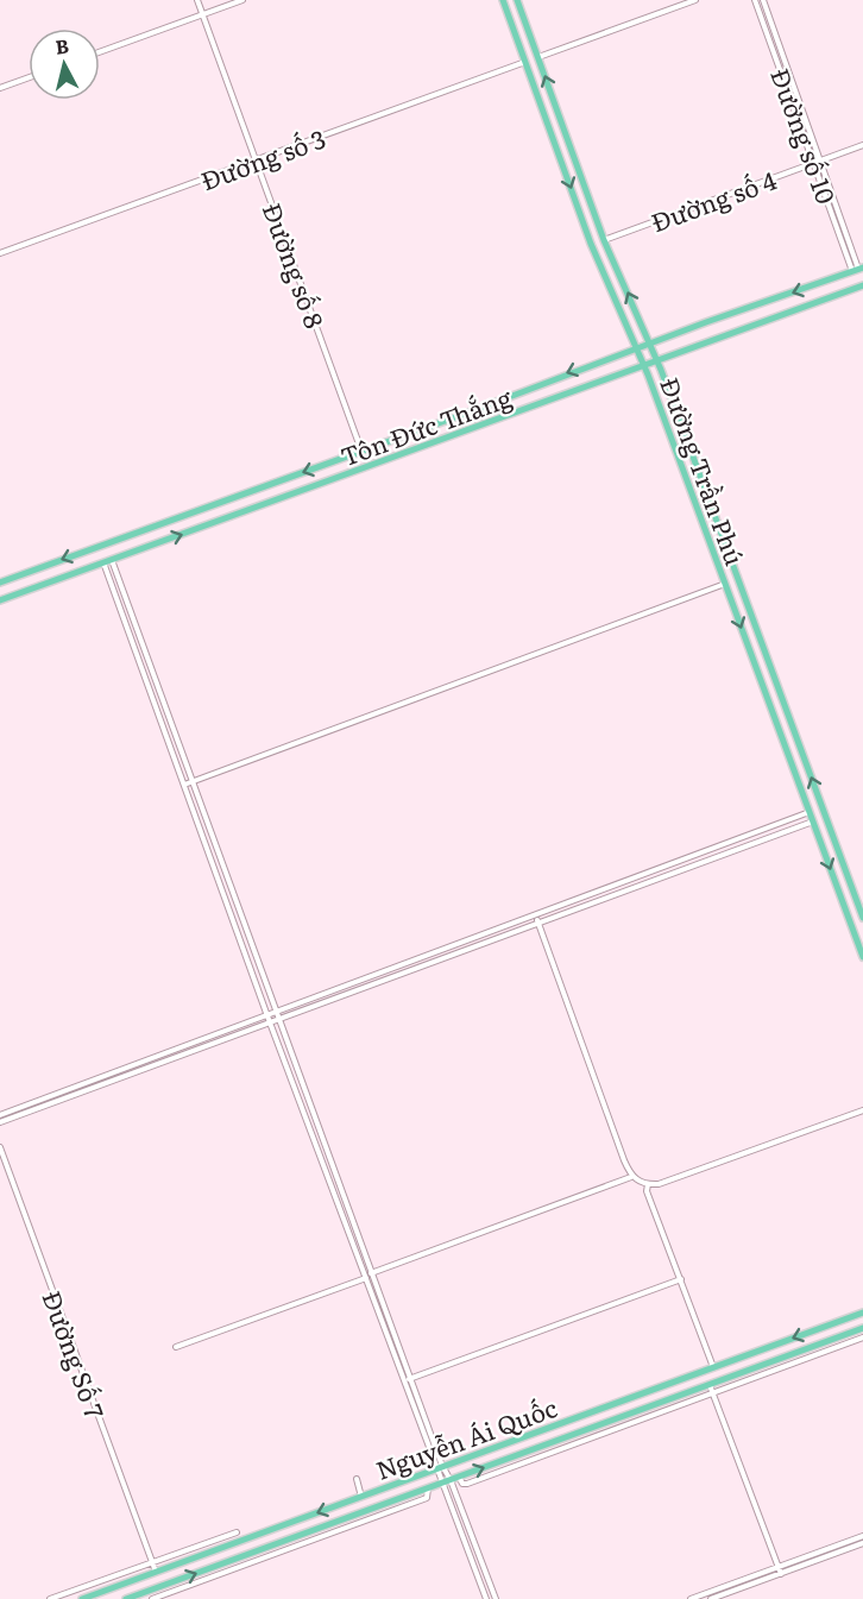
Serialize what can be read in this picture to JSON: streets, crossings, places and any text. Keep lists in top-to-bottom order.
{
  "streets": {
    "main road": ["Tôn Đức Thắng", "Đường Trần Phú", "Nguyễn Ái Quốc"],
    "street": [
      "Đường số 10",
      "Đường số 3",
      "Đường số 4",
      "Đường số 8",
      "Đường Số 7"
    ]
  },
  "crossings": [
    ["Đường số 10", "Đường số 4"],
    ["Đường số 10", "Tôn Đức Thắng"],
    ["Đường số 3", "Đường số 8"],
    ["Đường số 3", "Đường Trần Phú"],
    ["Đường số 4", "Đường Trần Phú"],
    ["Đường số 8", "Tôn Đức Thắng"],
    ["Tôn Đức Thắng", "Đường Trần Phú"],
    ["Đường Số 7", "Nguyễn Ái Quốc"]
  ],
  "north": "top"
}
